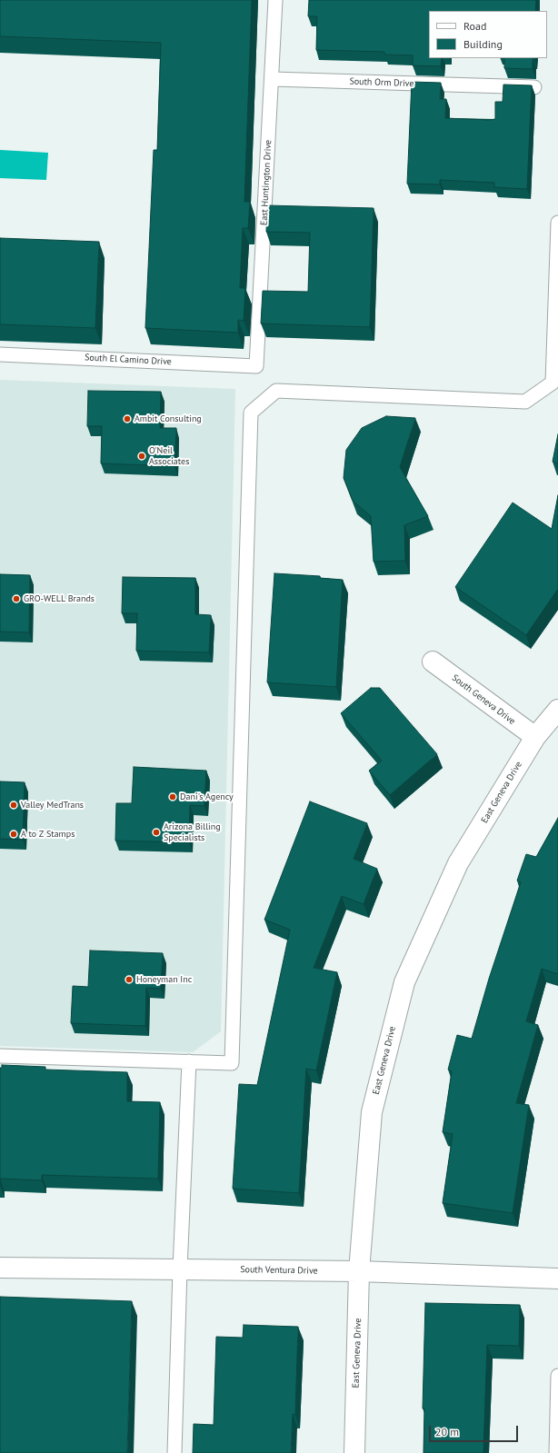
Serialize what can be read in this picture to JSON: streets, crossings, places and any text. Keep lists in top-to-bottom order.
{
  "streets": {
    "street": ["South Geneva Drive", "East Geneva Drive", "South Ventura Drive"],
    "lane": ["South Orm Drive", "East Huntington Drive", "South El Camino Drive"]
  },
  "crossings": [
    ["South Orm Drive", "East Huntington Drive"],
    ["East Huntington Drive", "South El Camino Drive"],
    ["South Geneva Drive", "East Geneva Drive"],
    ["East Geneva Drive", "South Ventura Drive"]
  ],
  "places": [
    "Ambit Consulting",
    "O'Neil Associates",
    "GRO-WELL Brands",
    "Dani's Agency",
    "Valley MedTrans",
    "Arizona Billing Specialists",
    "A to Z Stamps",
    "Honeyman Inc"
  ],
  "legend": ["Road", "Building"],
  "scale_bar": "20 m"
}
